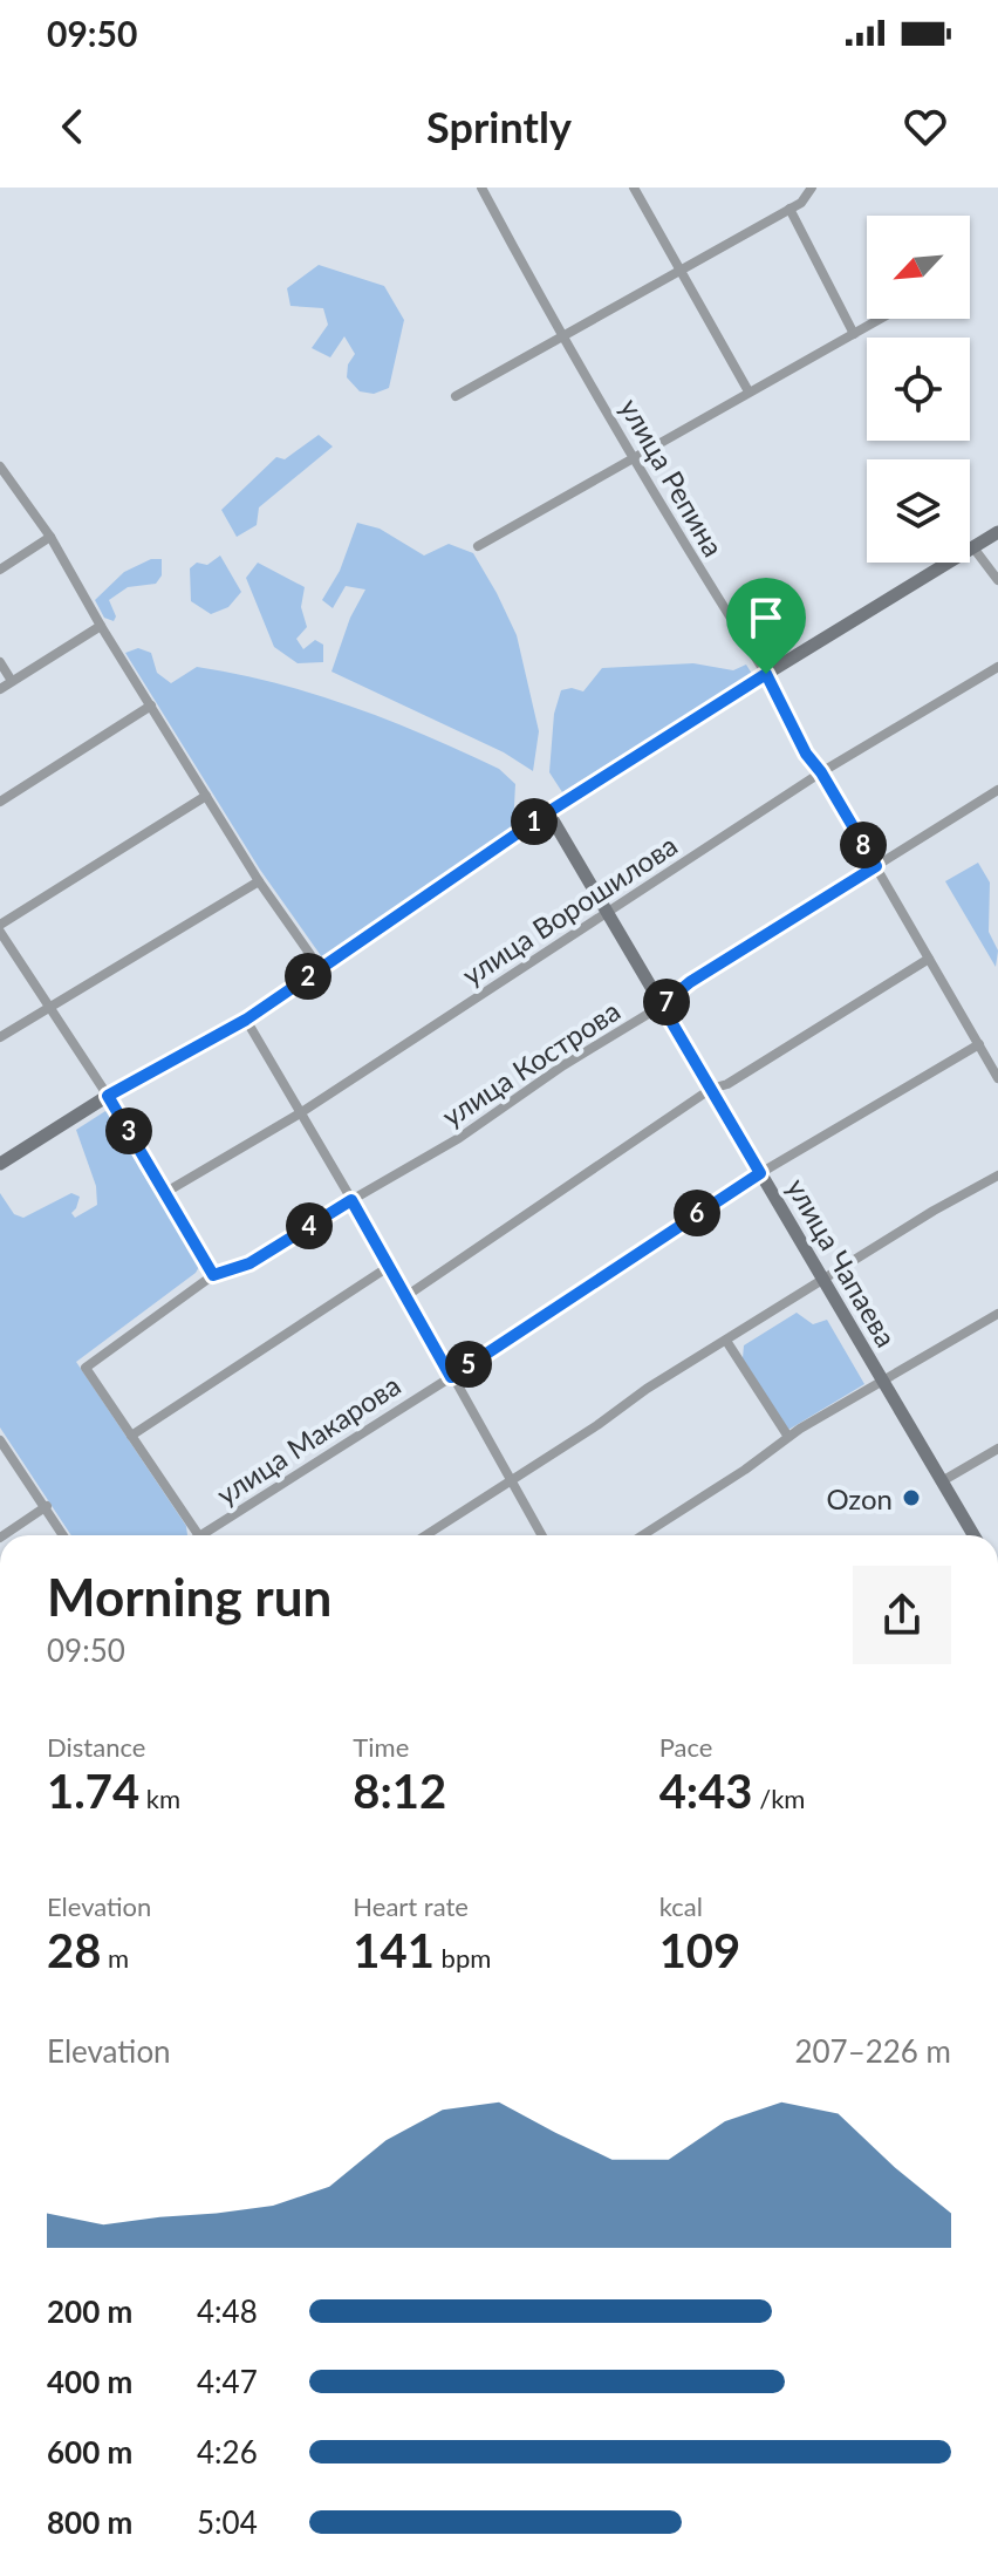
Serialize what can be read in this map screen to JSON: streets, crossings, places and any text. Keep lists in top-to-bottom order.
{
  "streets": {
    "street": [
      "улица Репина",
      "улица Ворошилова",
      "улица Кострова",
      "улица Чапаева",
      "улица Макарова"
    ]
  },
  "crossings": [
    ["улица Репина", "улица Ворошилова"],
    ["улица Репина", "улица Кострова"],
    ["улица Репина", "улица Макарова"],
    ["улица Ворошилова", "улица Чапаева"],
    ["улица Кострова", "улица Чапаева"],
    ["улица Чапаева", "улица Макарова"]
  ],
  "places": ["Ozon"],
  "north": "bottom left",
  "page": {
    "status": "09:50",
    "header": "Sprintly",
    "pins": [
      "1",
      "8",
      "2",
      "7",
      "3",
      "6",
      "4",
      "5"
    ],
    "heading": ["Morning run", "09:50"],
    "stats": [
      ["Distance", "1.74 km"],
      ["Time", "8:12"],
      ["Pace", "4:43 /km"],
      ["Elevation", "28 m"],
      ["Heart rate", "141 bpm"],
      ["kcal", "109"]
    ],
    "chart": ["Elevation", "207–226 m"],
    "list": [
      {
        "name": "200 m",
        "note": "4:48"
      },
      {
        "name": "400 m",
        "note": "4:47"
      },
      {
        "name": "600 m",
        "note": "4:26"
      },
      {
        "name": "800 m",
        "note": "5:04"
      }
    ]
  }
}
